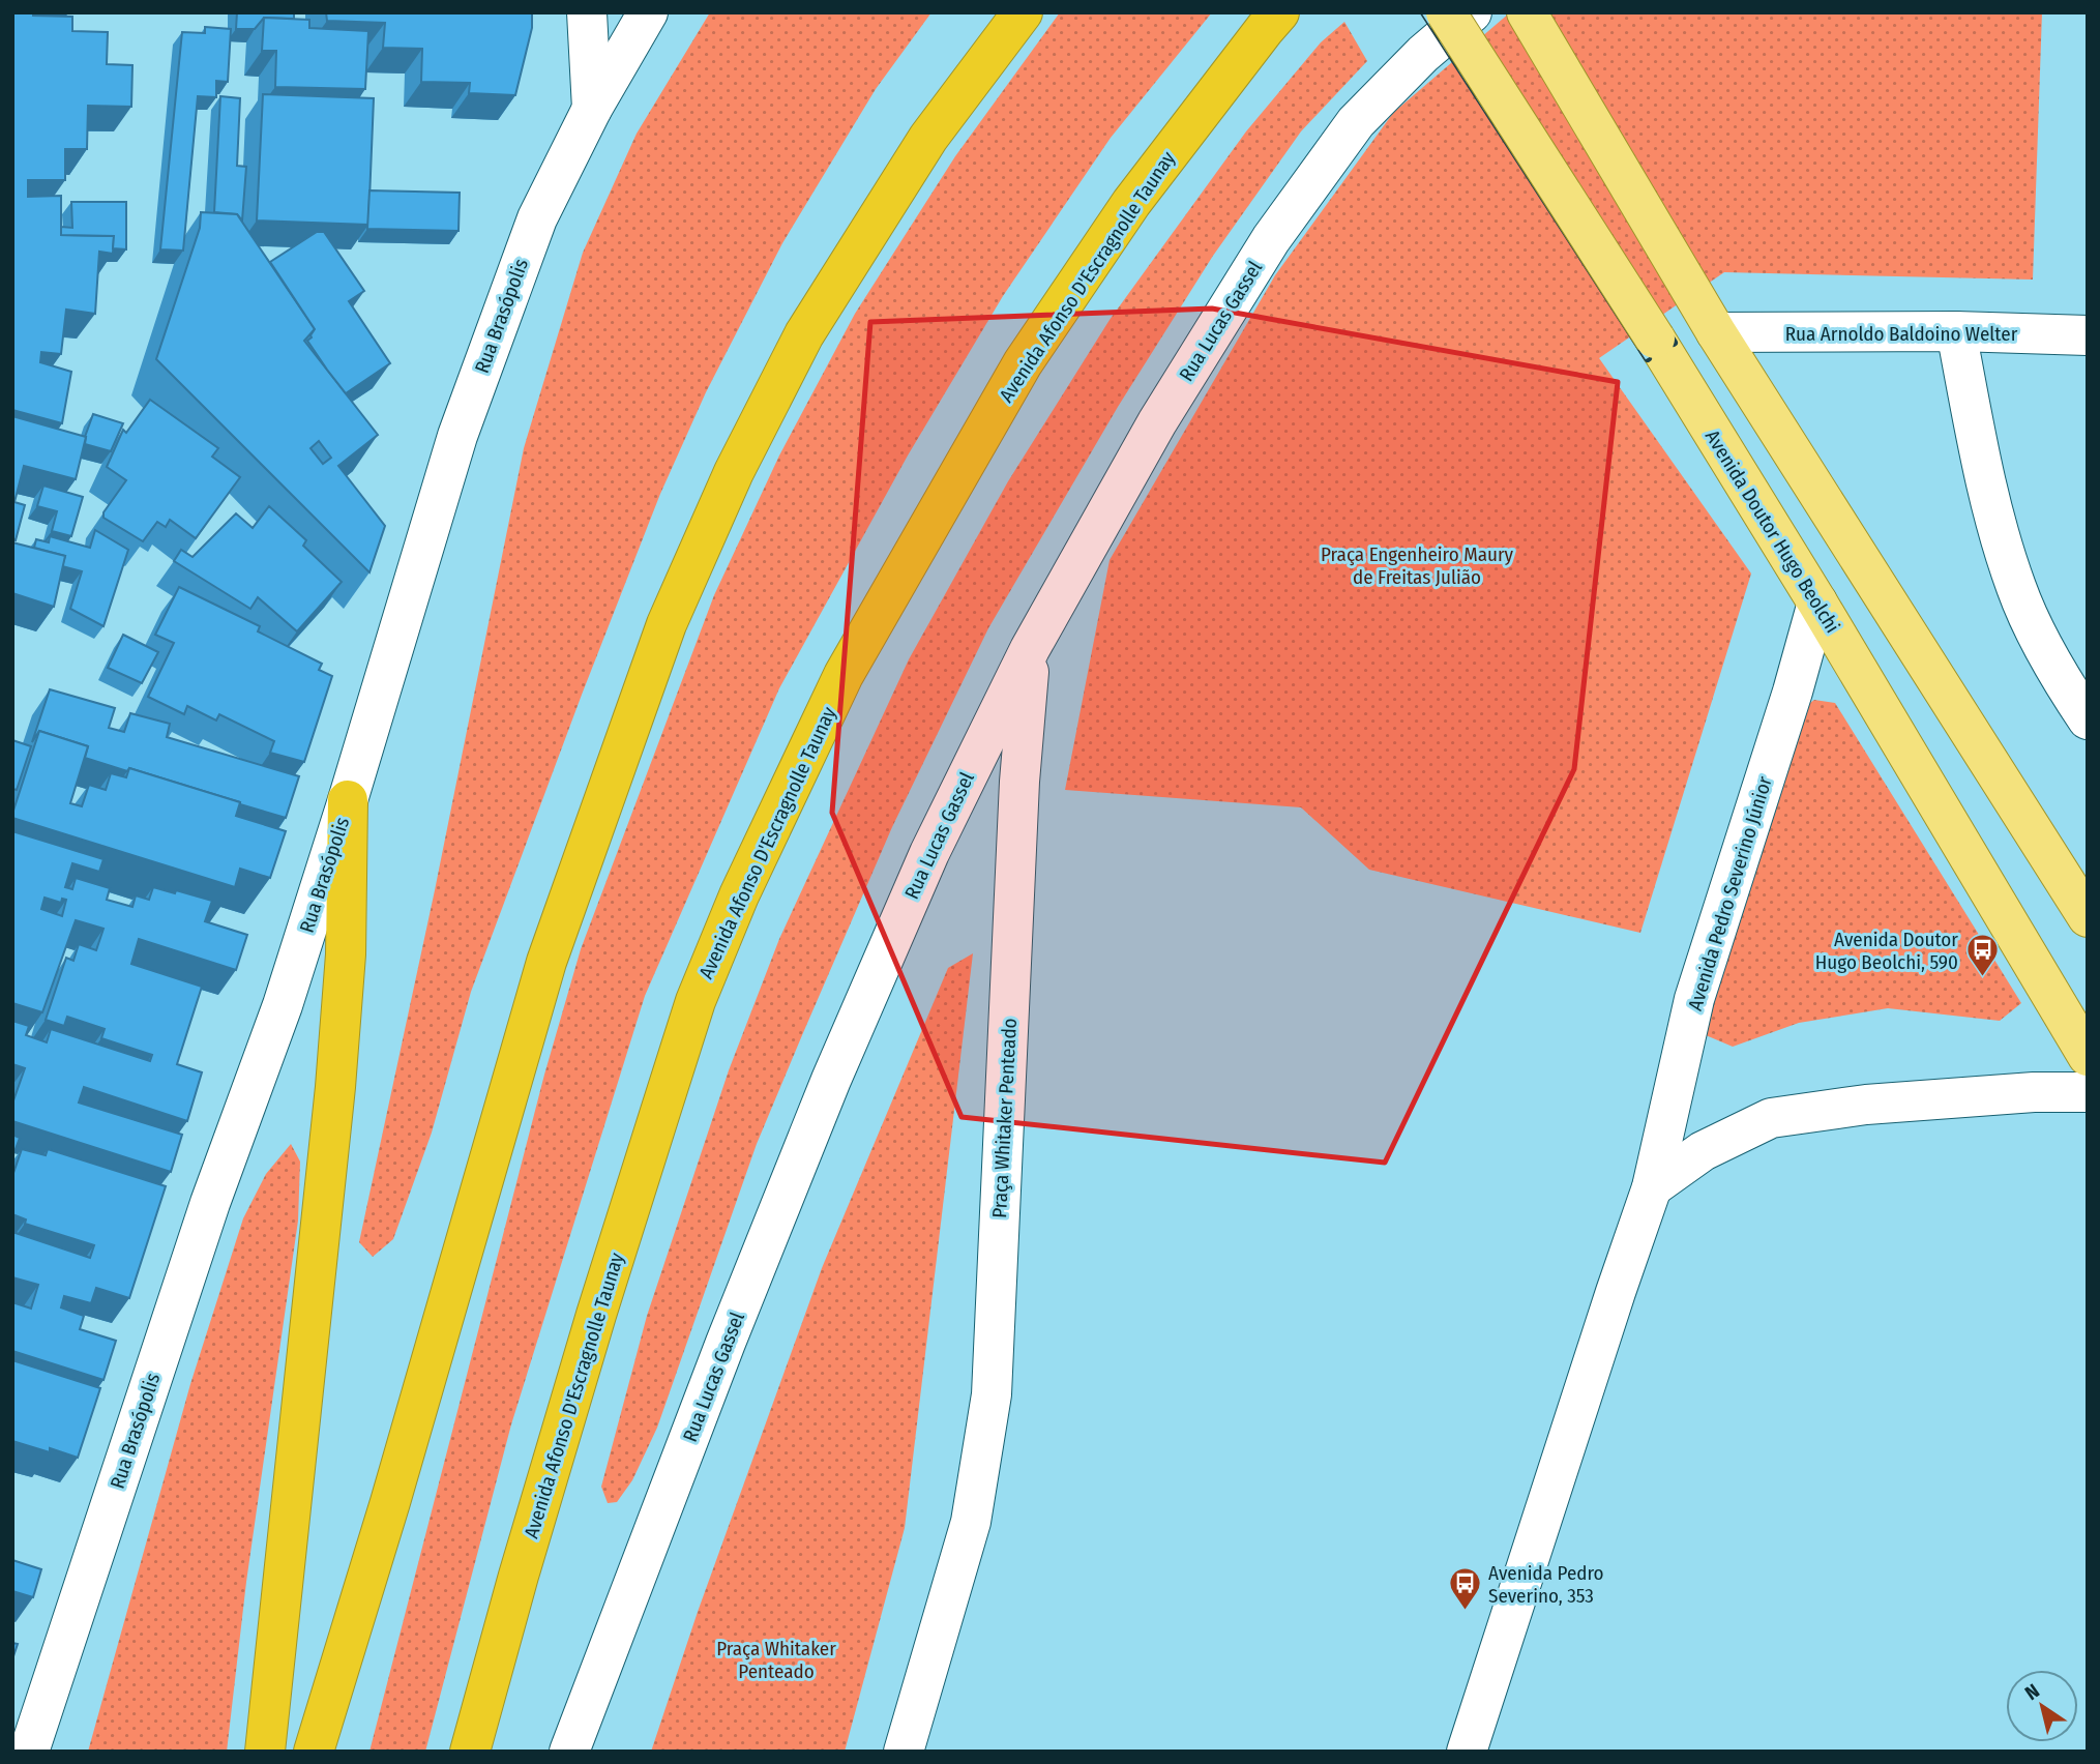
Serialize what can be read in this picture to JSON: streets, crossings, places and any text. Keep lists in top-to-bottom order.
{
  "streets": {
    "highway": ["Avenida Afonso D'Escragnolle Taunay"],
    "main road": ["Avenida Doutor Hugo Beolchi"],
    "street": [
      "Rua Brasópolis",
      "Rua Lucas Gassel",
      "Rua Arnoldo Baldoino Welter",
      "Avenida Pedro Severino Júnior",
      "Praça Whitaker Penteado"
    ]
  },
  "crossings": [
    ["Rua Lucas Gassel", "Praça Whitaker Penteado"],
    ["Avenida Doutor Hugo Beolchi", "Avenida Pedro Severino Júnior"]
  ],
  "parks": ["Praça Engenheiro Maury de Freitas Julião", "Praça Whitaker Penteado"],
  "places": {
    "bus stop": ["Avenida Doutor Hugo Beolchi, 590", "Avenida Pedro Severino, 353"]
  },
  "north": "top left"
}
